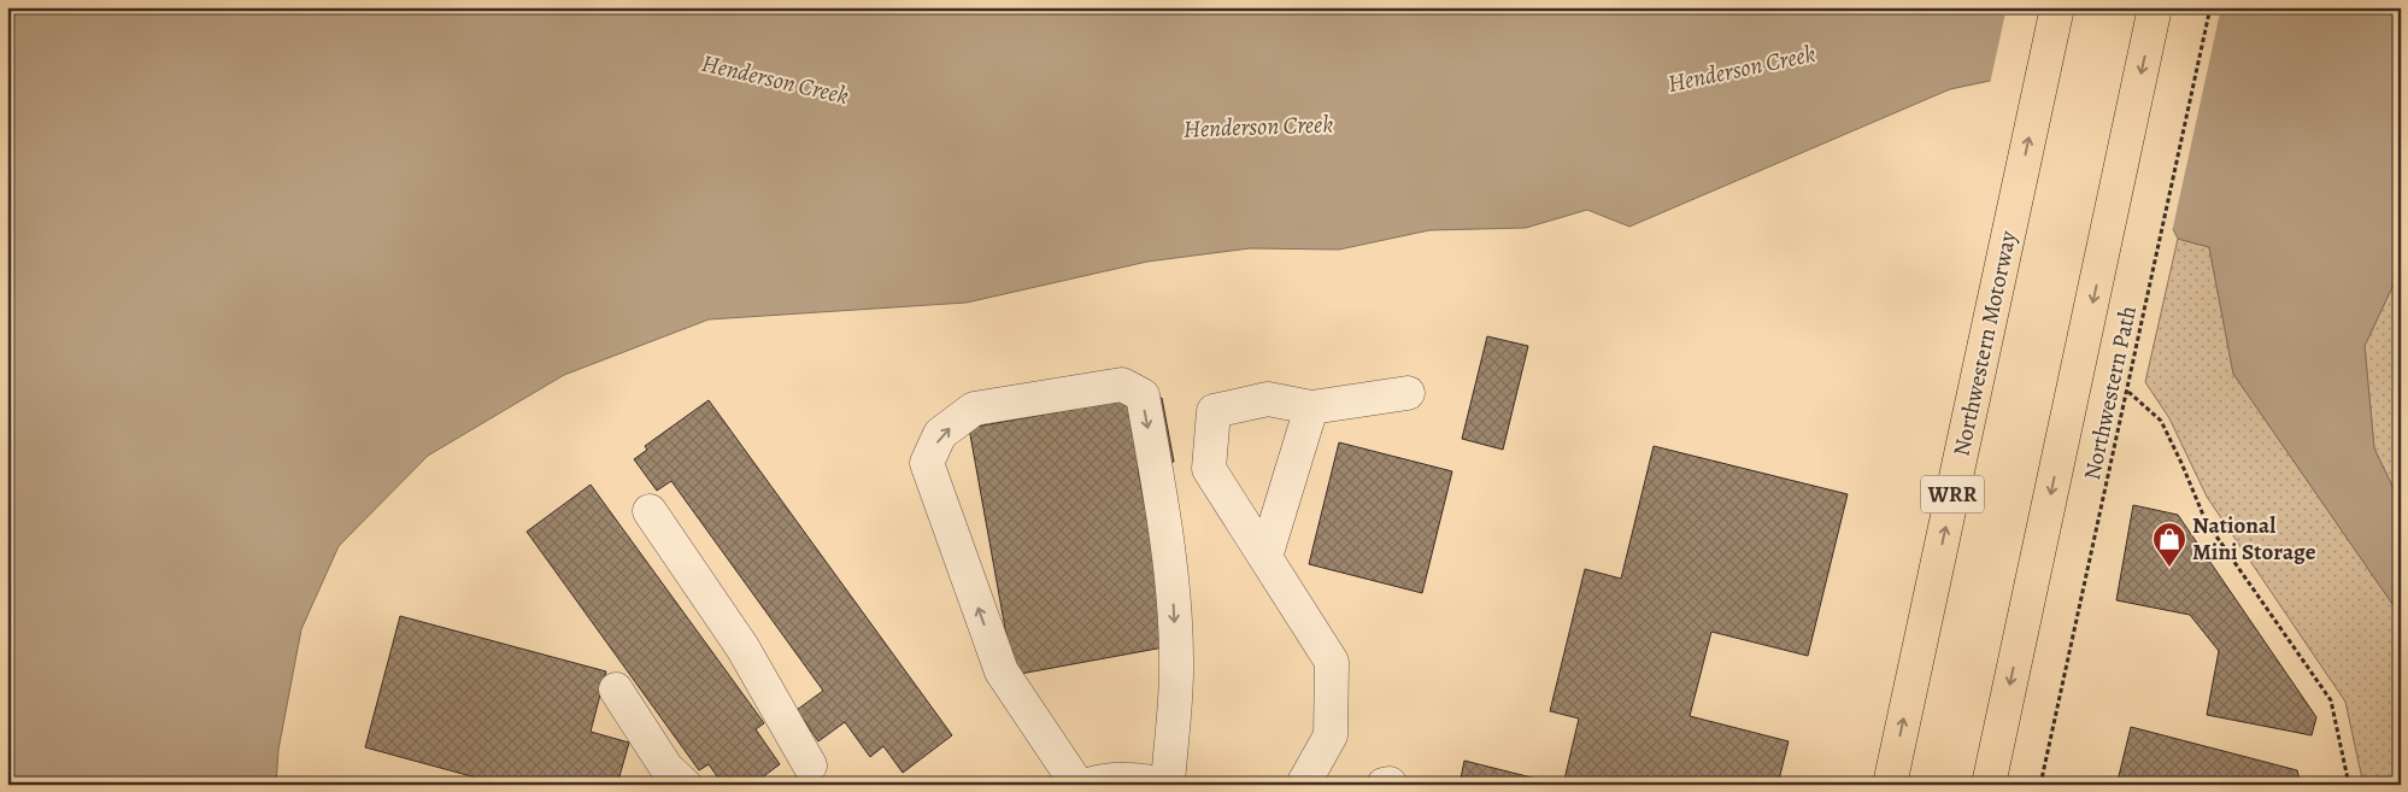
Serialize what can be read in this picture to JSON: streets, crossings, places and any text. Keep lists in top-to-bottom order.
{
  "streets": {
    "highway": ["Northwestern Motorway", "WRR"],
    "path": ["Northwestern Path"]
  },
  "water": ["Henderson Creek"],
  "places": {
    "shop": ["National Mini Storage"]
  }
}
